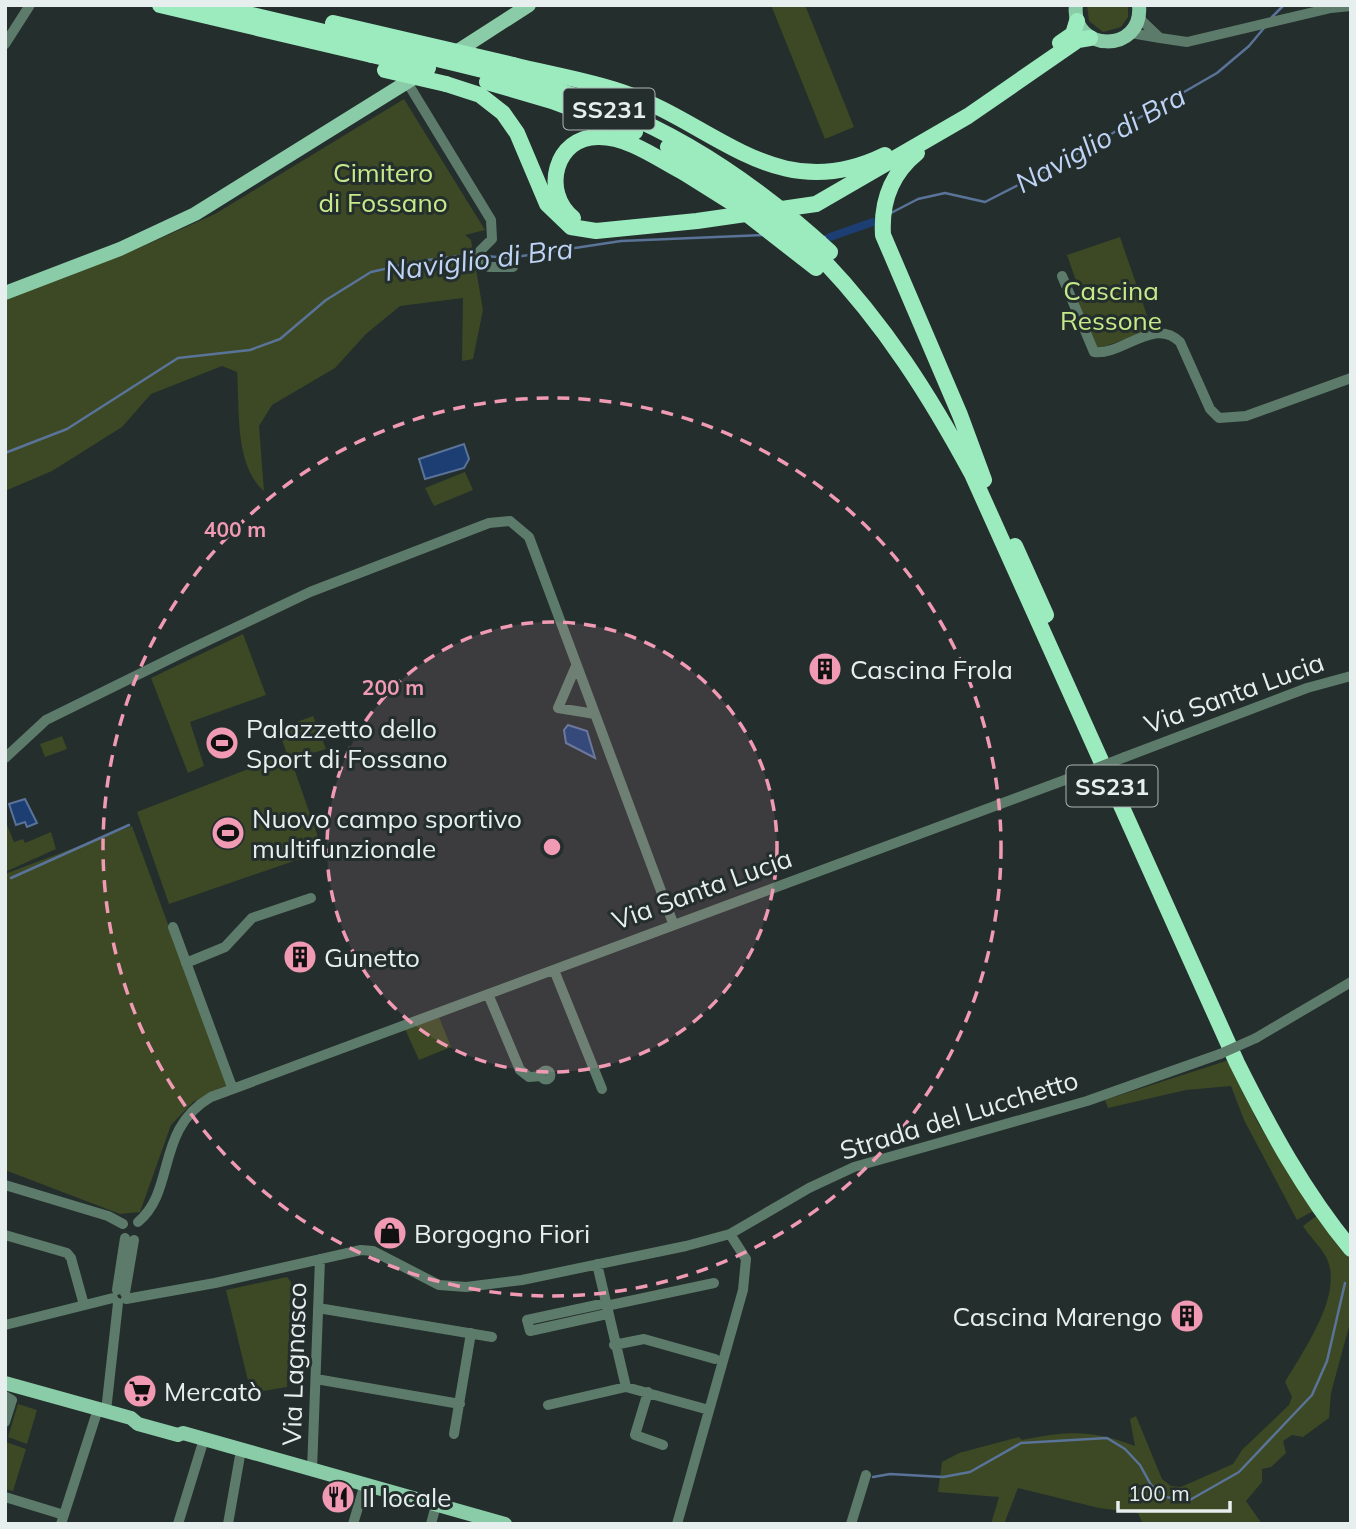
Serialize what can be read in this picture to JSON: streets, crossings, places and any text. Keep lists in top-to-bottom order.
{
  "streets": {
    "highway": ["SS231"],
    "street": ["Via Santa Lucia", "Strada del Lucchetto", "Via Lagnasco"]
  },
  "crossings": [
    ["Strada del Lucchetto", "Via Lagnasco"]
  ],
  "water": ["Naviglio di Bra"],
  "parks": ["Cimitero di Fossano", "Cascina Ressone"],
  "places": {
    "building": ["Cascina Frola", "Gunetto", "Cascina Marengo"],
    "sports": ["Palazzetto dello Sport di Fossano", "Nuovo campo sportivo multifunzionale"],
    "shop": ["Borgogno Fiori"],
    "supermarket": ["Mercatò"],
    "restaurant": ["Il locale"]
  },
  "scale_bar": "100 m",
  "rings": ["400 m", "200 m"]
}
